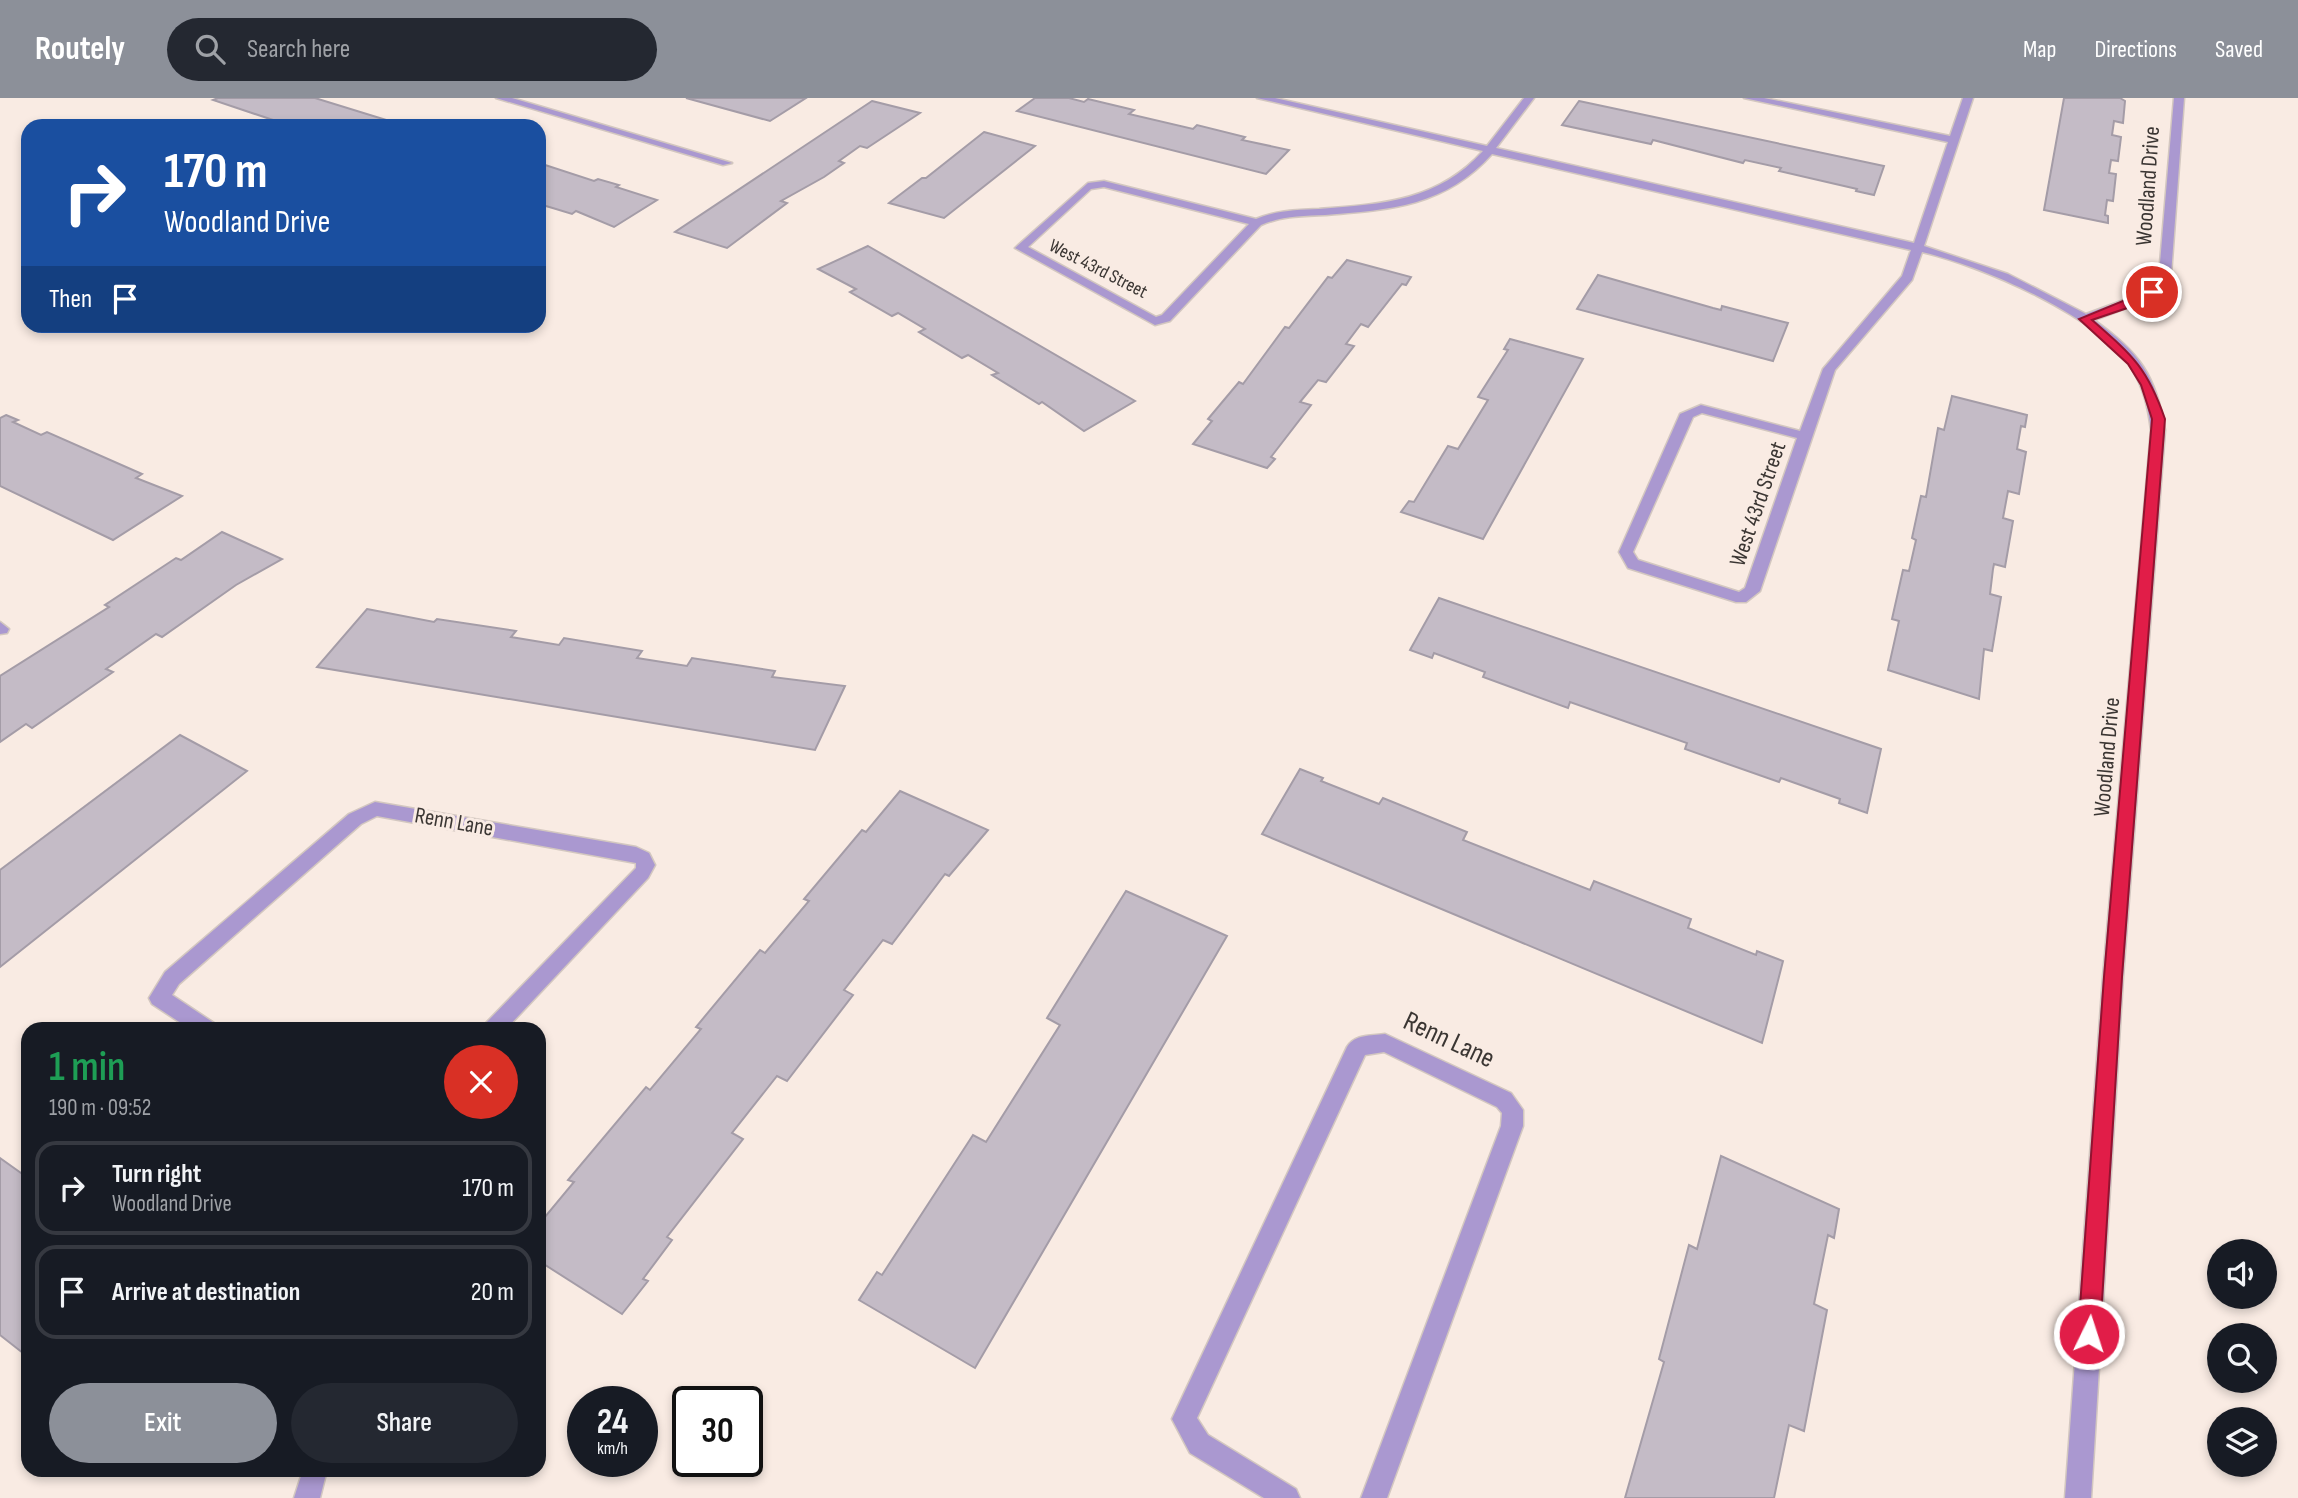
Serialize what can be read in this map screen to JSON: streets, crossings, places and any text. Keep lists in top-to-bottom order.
{
  "streets": {
    "street": ["Woodland Drive", "West 43rd Street", "Renn Lane"]
  },
  "page": {
    "header": "Routely",
    "search": "Search here",
    "nav": ["Map", "Directions", "Saved"],
    "turn": ["170 m", "Woodland Drive"],
    "then": "Then",
    "heading": ["1 min", "190 m · 09:52"],
    "list": [
      {
        "name": "Turn right",
        "note": "Woodland Drive",
        "value": "170 m"
      },
      {
        "name": "Arrive at destination",
        "value": "20 m"
      }
    ],
    "buttons": ["Exit", "Share"],
    "speed": "24 km/h",
    "limit": "30"
  }
}
